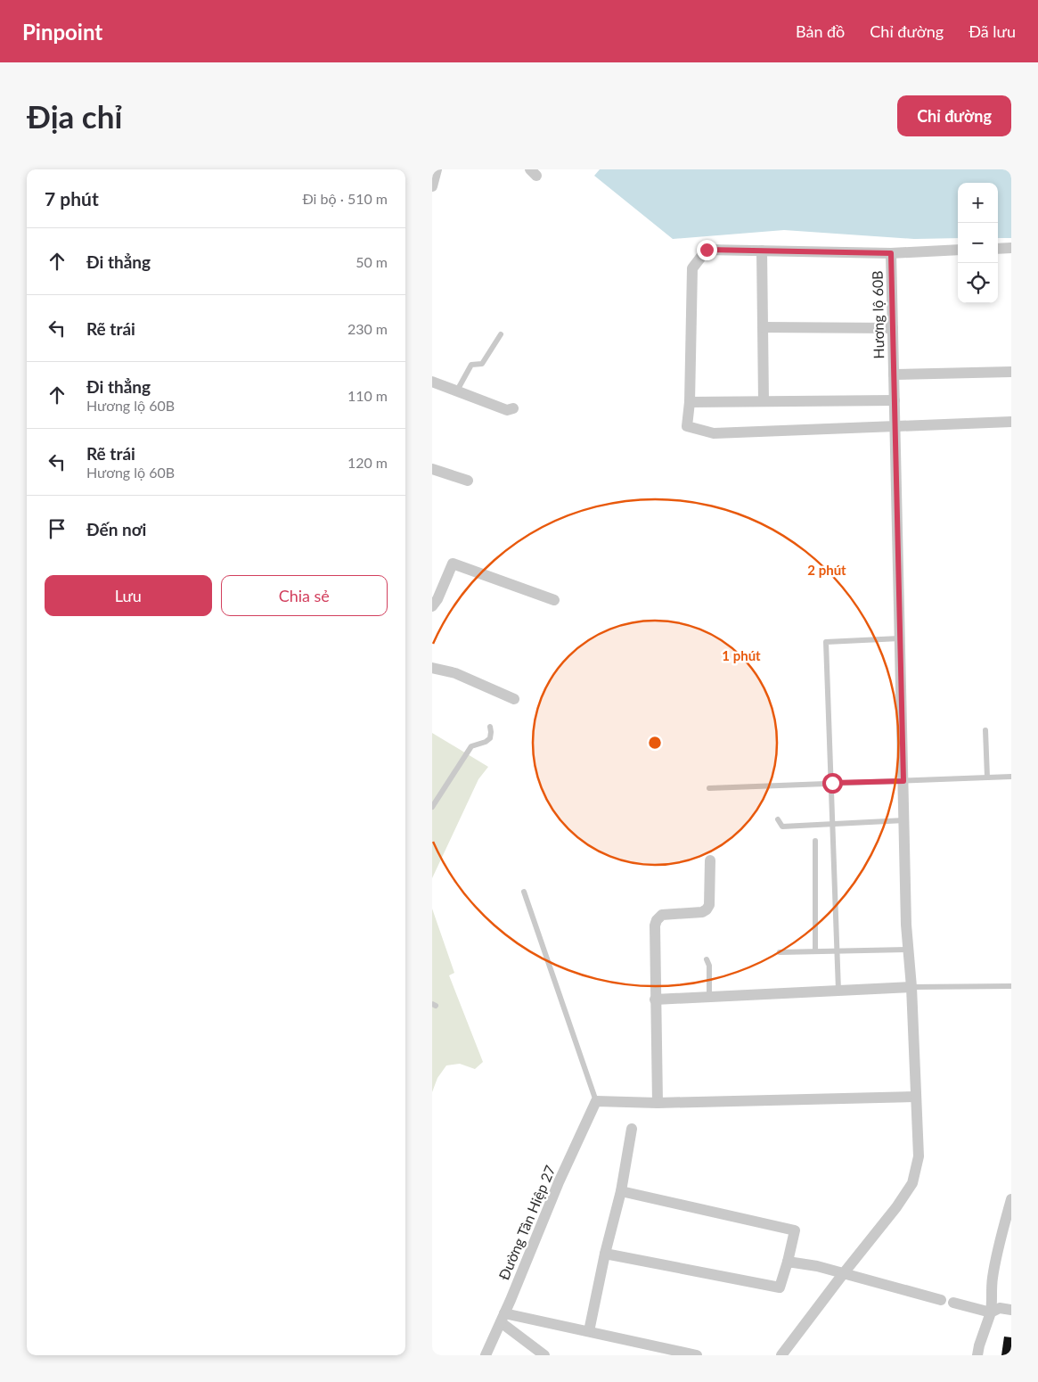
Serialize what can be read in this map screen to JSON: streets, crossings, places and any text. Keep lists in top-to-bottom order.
{
  "streets": {
    "street": ["Hương lộ 60B", "Đường Tân Hiệp 27"]
  },
  "page": {
    "header": "Pinpoint",
    "nav": ["Bản đồ", "Chỉ đường", "Đã lưu"],
    "buttons": [
      "Chỉ đường",
      ["Lưu", "Chia sẻ"]
    ],
    "title": "Địa chỉ",
    "heading": ["7 phút", "Đi bộ · 510 m"],
    "map_buttons": ["+", "−"],
    "list": [
      ["Đi thẳng", "50 m"],
      ["Rẽ trái", "230 m"],
      ["Đi thẳng", "Hương lộ 60B", "110 m"],
      ["Rẽ trái", "Hương lộ 60B", "120 m"],
      "Đến nơi"
    ]
  },
  "rings": ["2 phút", "1 phút"]
}
